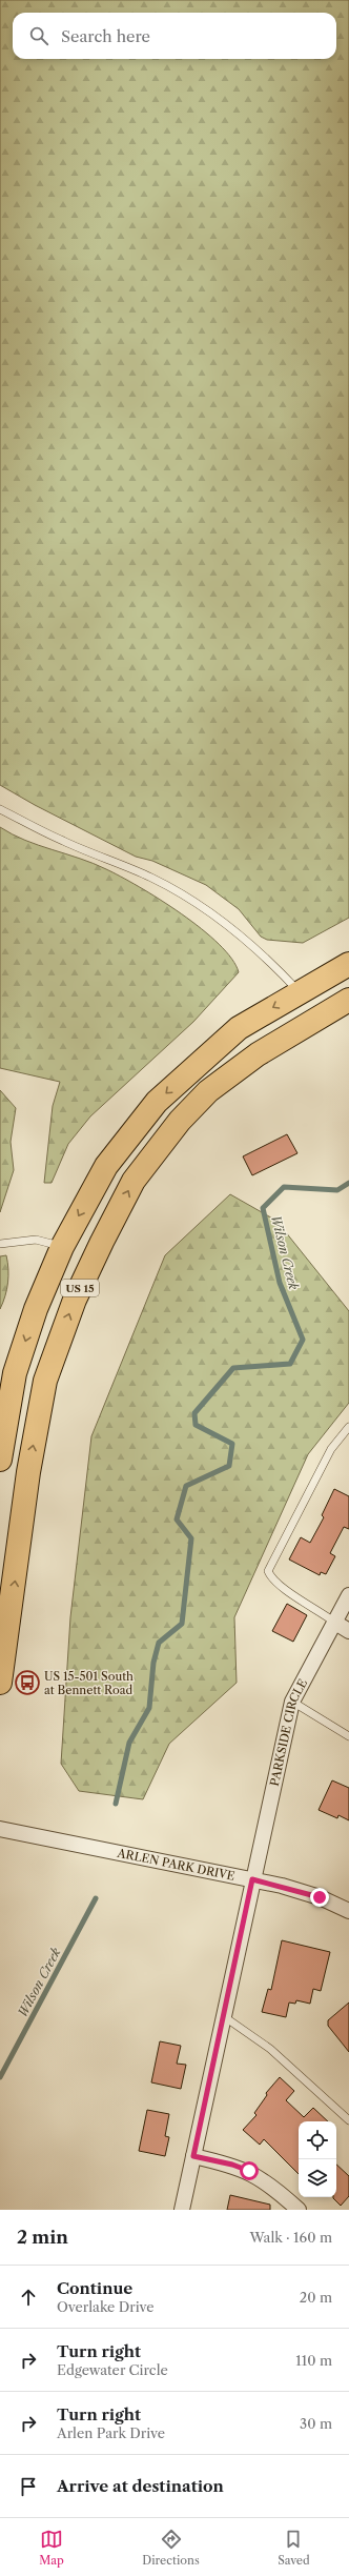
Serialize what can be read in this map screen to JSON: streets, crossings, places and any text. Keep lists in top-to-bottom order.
{
  "streets": {
    "highway": ["US 15"],
    "street": ["PARKSIDE CIRCLE", "ARLEN PARK DRIVE"]
  },
  "crossings": [
    ["PARKSIDE CIRCLE", "ARLEN PARK DRIVE"]
  ],
  "water": ["Wilson Creek"],
  "places": {
    "bus stop": ["US 15-501 South at Bennett Road"]
  },
  "page": {
    "search": "Search here",
    "heading": ["2 min", "Walk · 160 m"],
    "list": [
      ["Continue", "Overlake Drive", "20 m"],
      ["Turn right", "Edgewater Circle", "110 m"],
      ["Turn right", "Arlen Park Drive", "30 m"],
      "Arrive at destination"
    ],
    "nav": ["Map", "Directions", "Saved"]
  }
}
